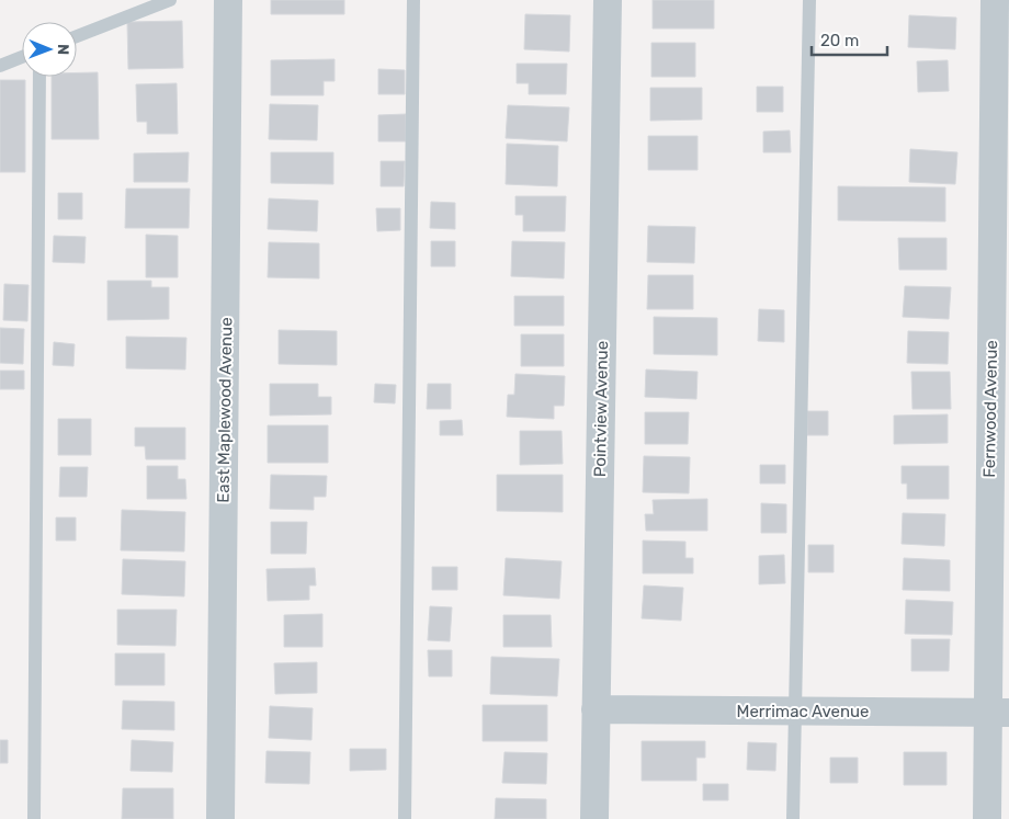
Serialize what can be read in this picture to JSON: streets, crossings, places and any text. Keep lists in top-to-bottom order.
{
  "streets": {
    "street": [
      "Pointview Avenue",
      "Fernwood Avenue",
      "East Maplewood Avenue",
      "Merrimac Avenue"
    ]
  },
  "crossings": [
    ["Pointview Avenue", "Merrimac Avenue"],
    ["Fernwood Avenue", "Merrimac Avenue"]
  ],
  "scale_bar": "20 m",
  "north": "right"
}
